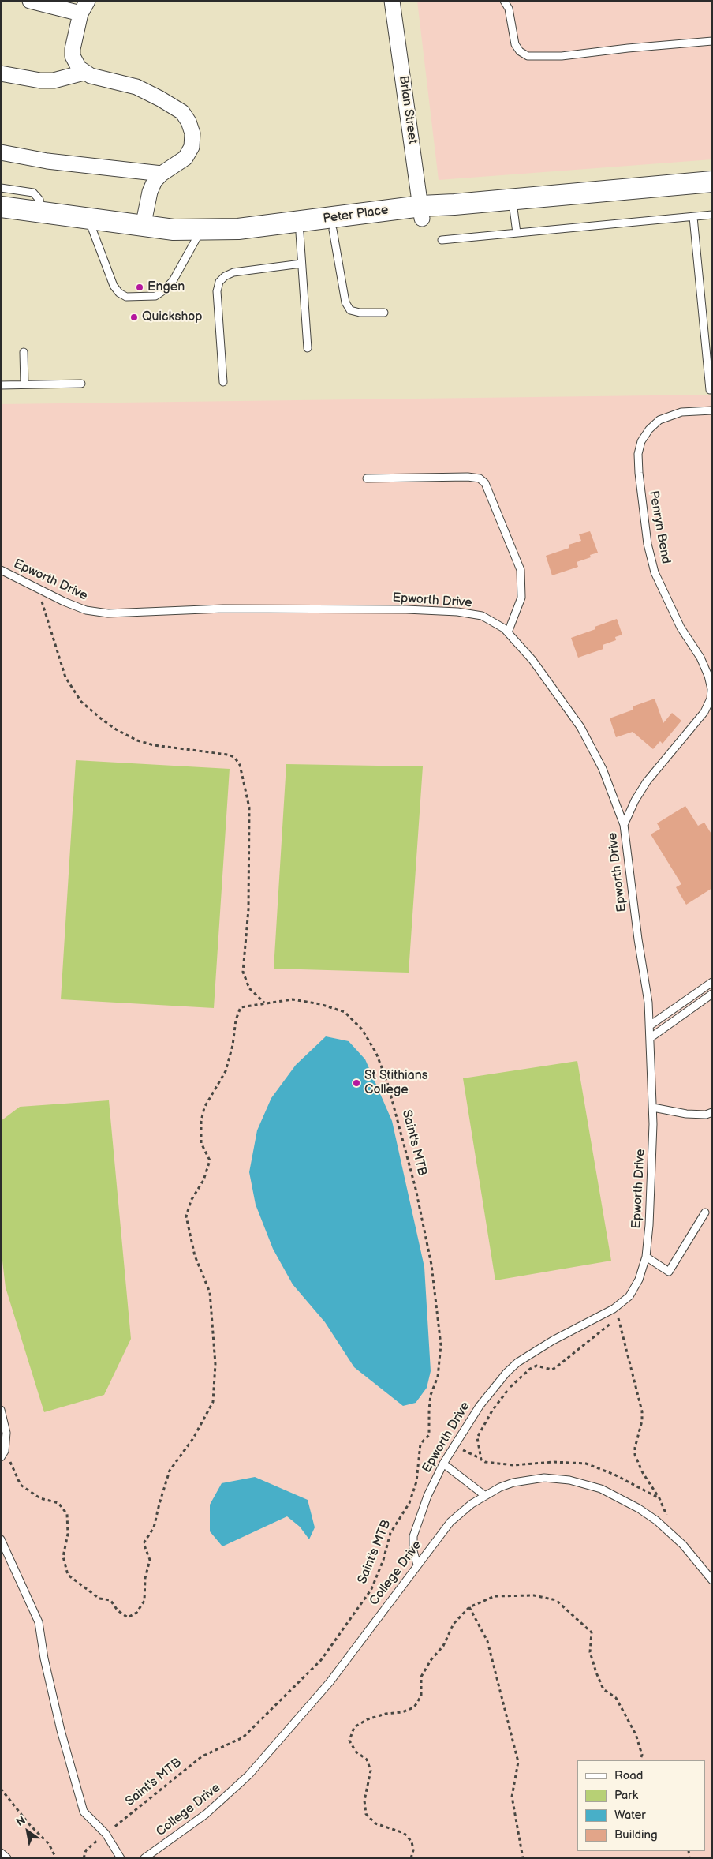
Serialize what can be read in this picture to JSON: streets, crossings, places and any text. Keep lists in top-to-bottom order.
{
  "streets": {
    "main road": ["Peter Place"],
    "street": ["Brian Street"],
    "lane": ["Penryn Bend", "Epworth Drive", "College Drive"],
    "path": ["Saint's MTB"]
  },
  "crossings": [
    ["Brian Street", "Peter Place"],
    ["Penryn Bend", "Epworth Drive"],
    ["Epworth Drive", "College Drive"]
  ],
  "places": ["Engen", "Quickshop", "St Stithians College"],
  "legend": [
    "Road",
    "Park",
    "Water",
    "Building"
  ],
  "north": "top left"
}
